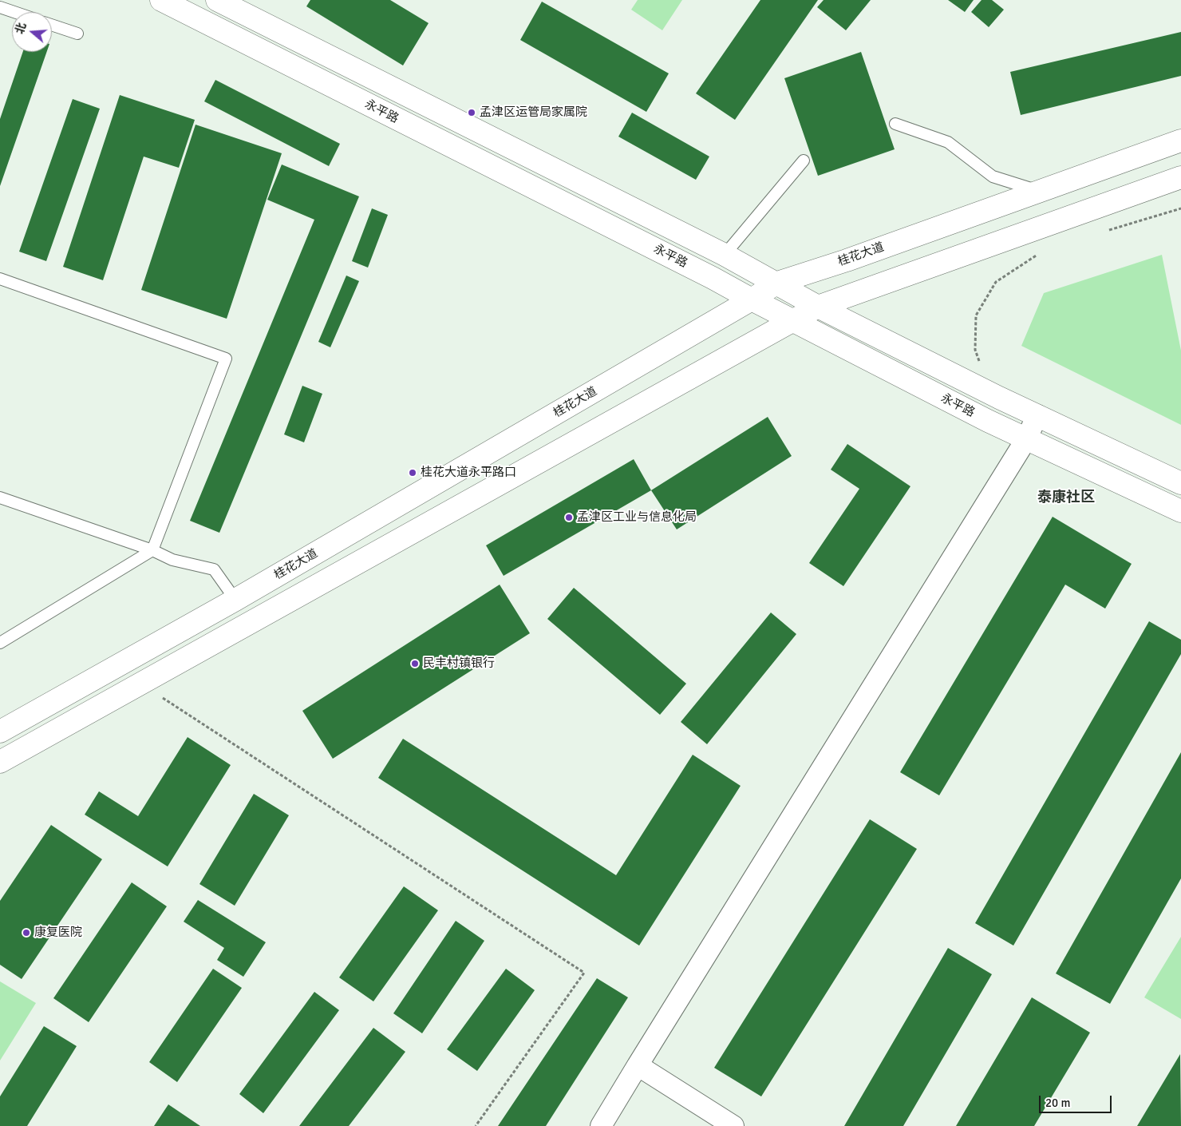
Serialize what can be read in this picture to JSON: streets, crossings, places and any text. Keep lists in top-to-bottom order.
{
  "streets": {
    "main road": ["永平路", "桂花大道"]
  },
  "crossings": [
    ["永平路", "桂花大道"]
  ],
  "districts": ["泰康社区"],
  "places": [
    "孟津区运管局家属院",
    "桂花大道永平路口",
    "孟津区工业与信息化局",
    "民丰村镇银行",
    "康复医院"
  ],
  "scale_bar": "20 m",
  "north": "left"
}
